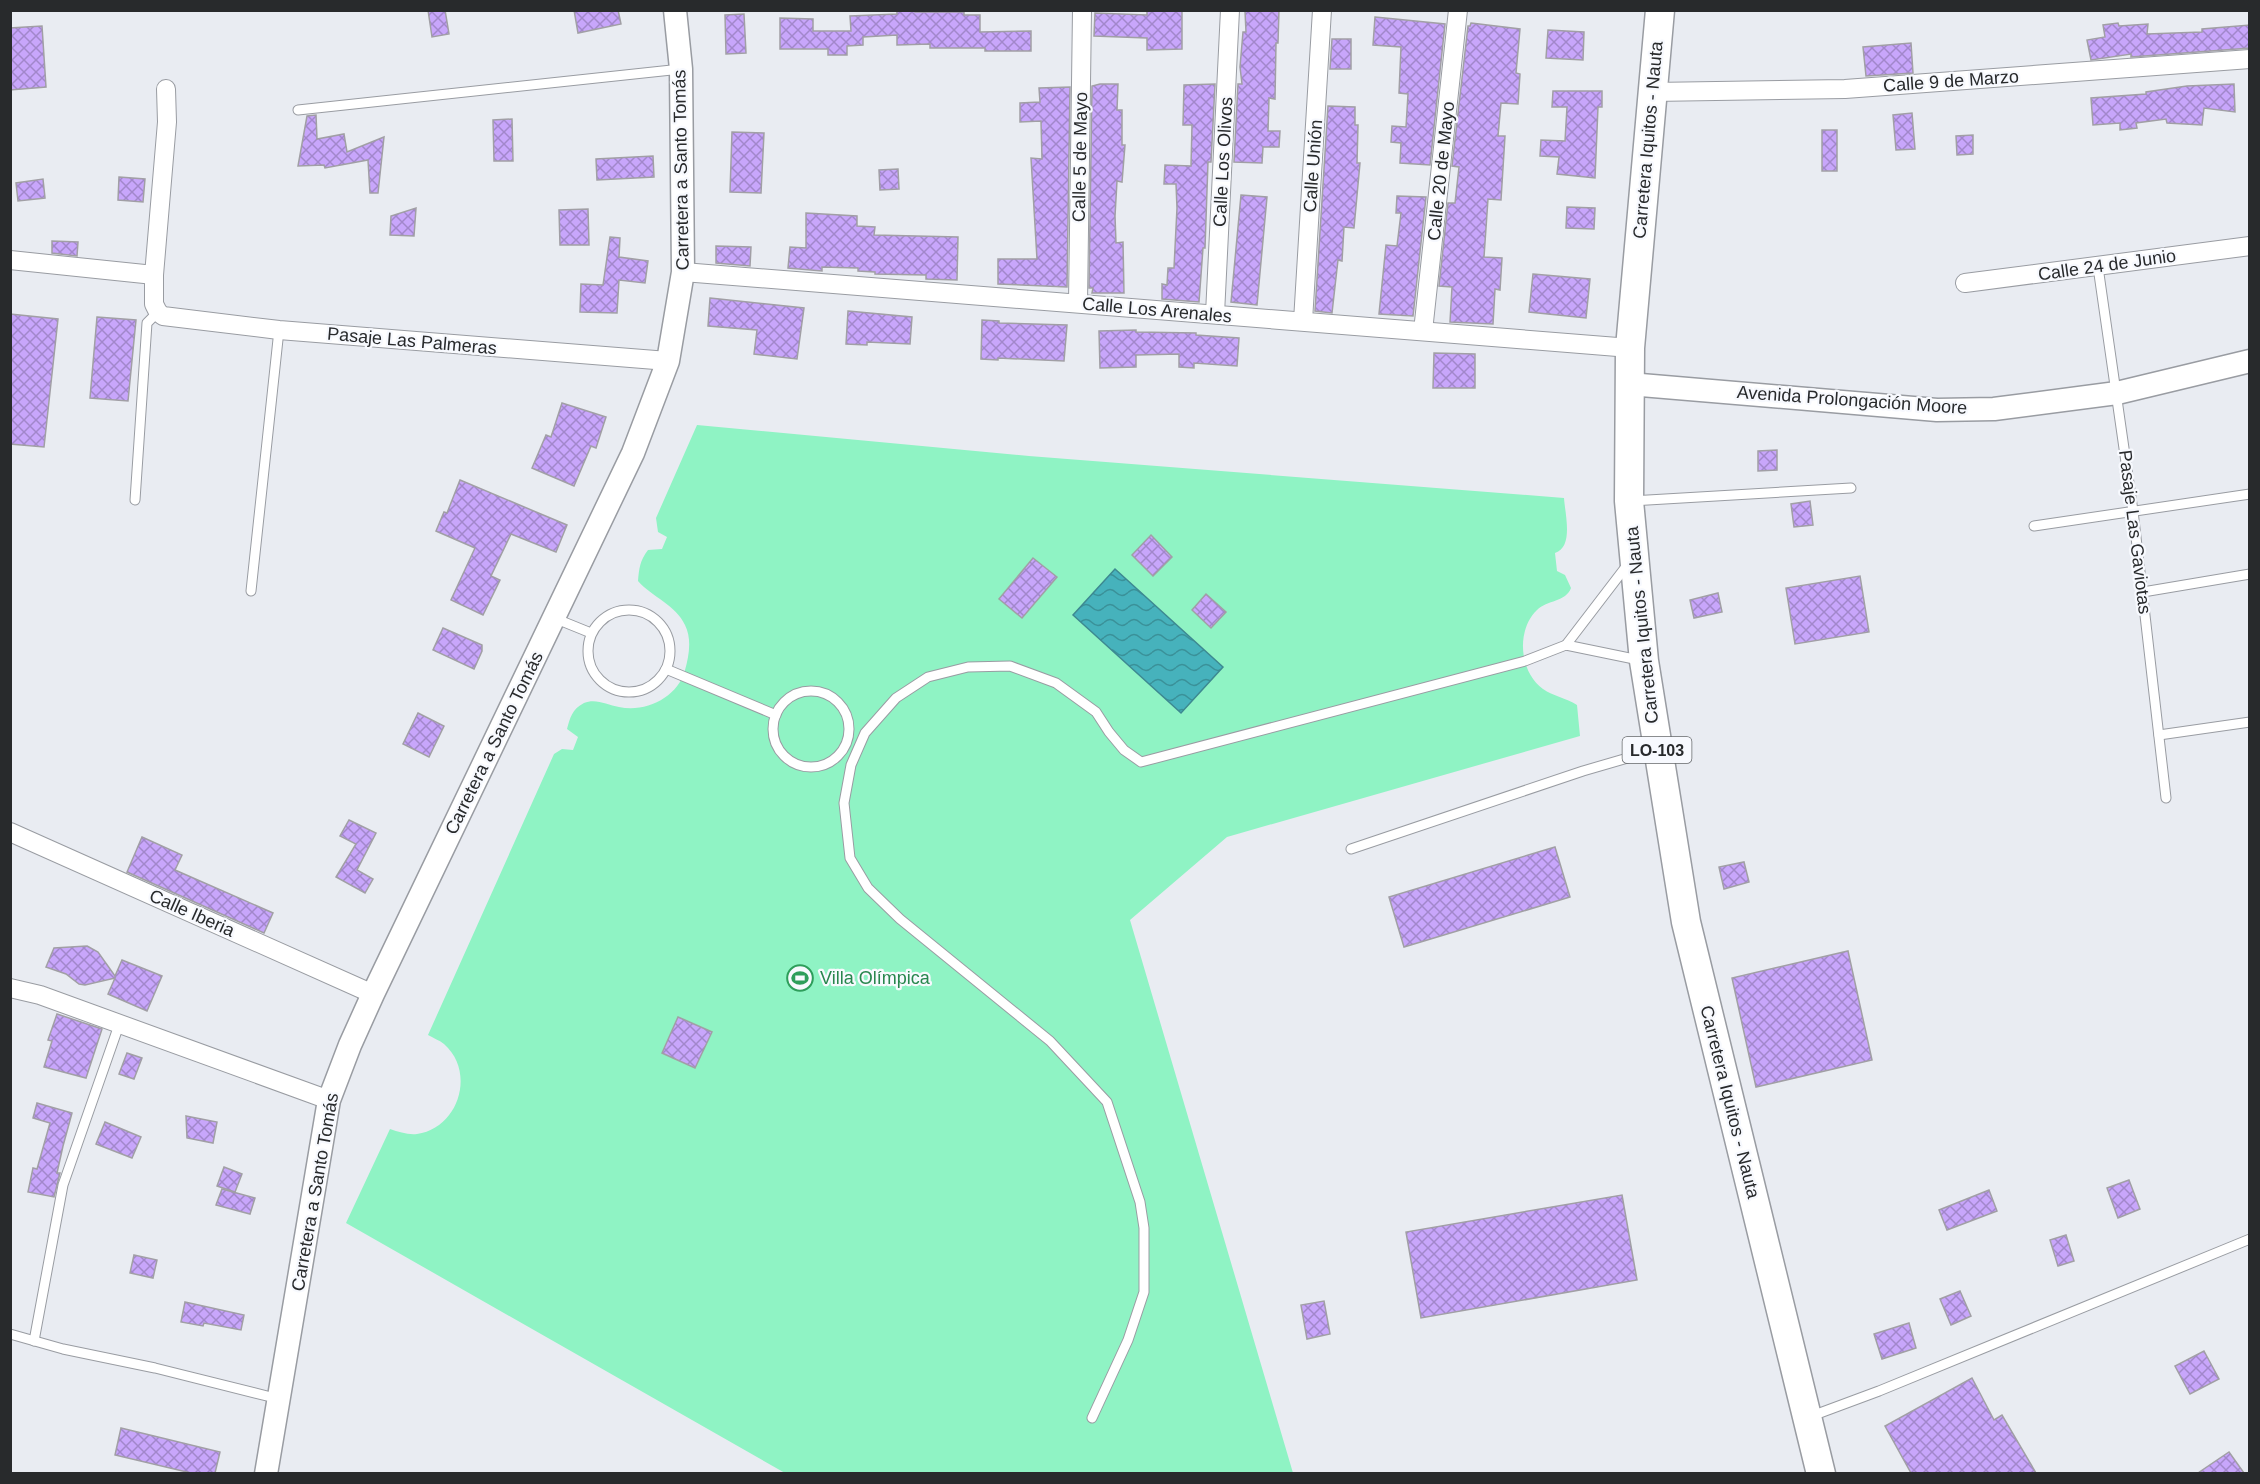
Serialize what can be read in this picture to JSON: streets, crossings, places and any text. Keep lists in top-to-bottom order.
{
  "streets": {
    "main road": ["Carretera Iquitos - Nauta", "LO-103"],
    "street": [
      "Calle 9 de Marzo",
      "Calle 5 de Mayo",
      "Calle Los Olivos",
      "Calle Unión",
      "Carretera a Santo Tomás",
      "Calle 20 de Mayo",
      "Calle 24 de Junio",
      "Calle Los Arenales",
      "Pasaje Las Palmeras",
      "Avenida Prolongación Moore",
      "Calle Iberia"
    ],
    "lane": ["Pasaje Las Gaviotas"]
  },
  "crossings": [
    ["Calle 9 de Marzo", "Carretera Iquitos - Nauta"],
    ["Carretera Iquitos - Nauta", "Calle Los Arenales"],
    ["Carretera Iquitos - Nauta", "Avenida Prolongación Moore"],
    ["Calle 5 de Mayo", "Calle Los Arenales"],
    ["Calle Los Olivos", "Calle Los Arenales"],
    ["Calle Unión", "Calle Los Arenales"],
    ["Carretera a Santo Tomás", "Calle Los Arenales"],
    ["Carretera a Santo Tomás", "Pasaje Las Palmeras"],
    ["Carretera a Santo Tomás", "Calle Iberia"],
    ["Calle 20 de Mayo", "Calle Los Arenales"],
    ["Calle 24 de Junio", "Pasaje Las Gaviotas"],
    ["Avenida Prolongación Moore", "Pasaje Las Gaviotas"]
  ],
  "places": {
    "sports": ["Villa Olímpica"]
  }
}
